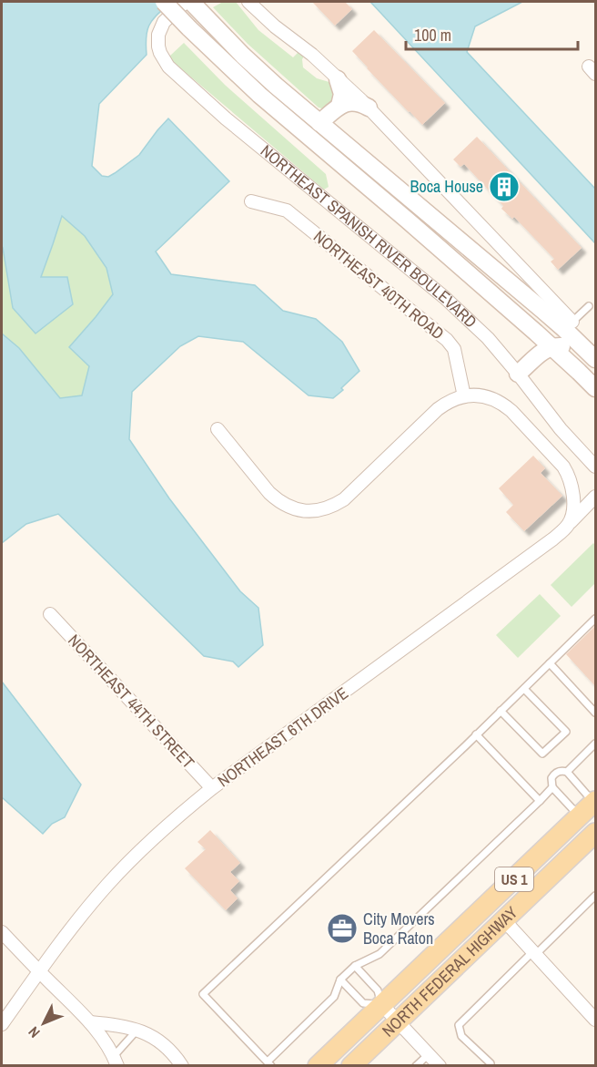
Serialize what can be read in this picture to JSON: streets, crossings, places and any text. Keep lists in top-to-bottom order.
{
  "streets": {
    "main road": ["US 1", "NORTH FEDERAL HIGHWAY"],
    "street": [
      "NORTHEAST SPANISH RIVER BOULEVARD",
      "NORTHEAST 40TH ROAD",
      "NORTHEAST 44TH STREET",
      "NORTHEAST 6TH DRIVE"
    ]
  },
  "crossings": [
    ["NORTHEAST 44TH STREET", "NORTHEAST 6TH DRIVE"]
  ],
  "places": {
    "building": ["Boca House"],
    "office": ["City Movers Boca Raton"]
  },
  "scale_bar": "100 m",
  "north": "bottom left"
}
